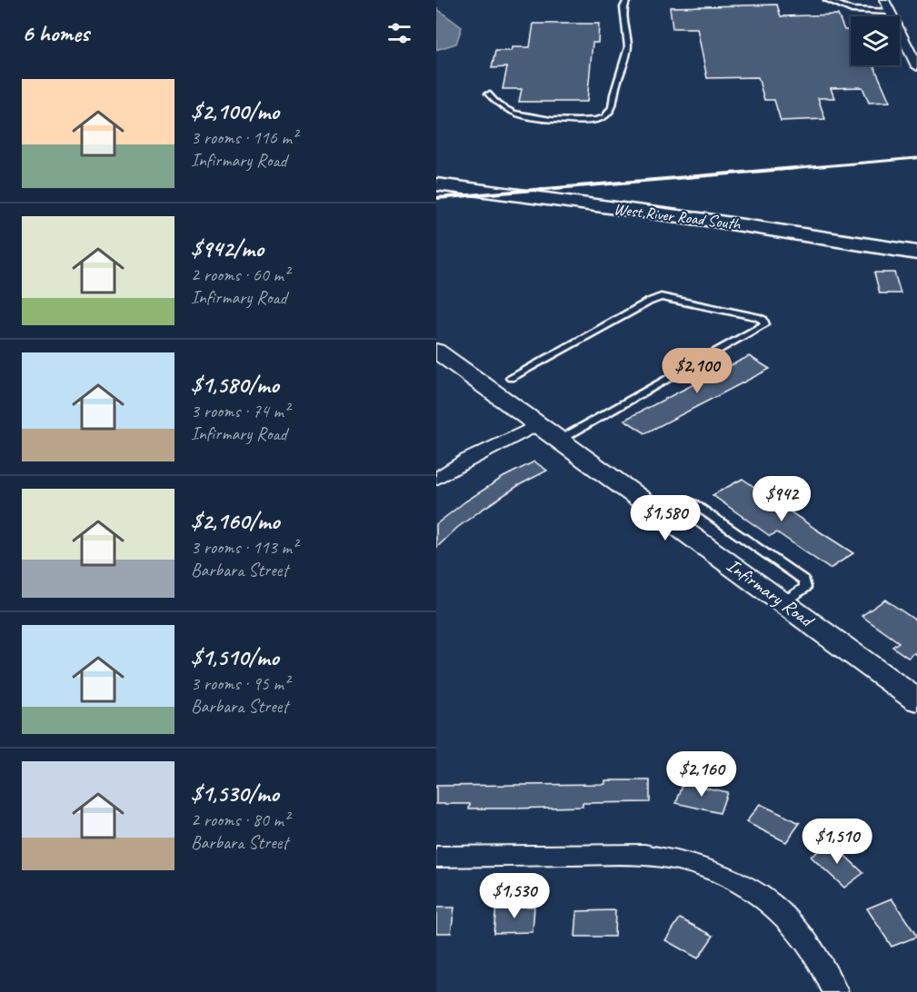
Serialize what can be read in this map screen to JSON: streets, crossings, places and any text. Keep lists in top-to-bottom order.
{
  "streets": {
    "main road": ["West River Road South"],
    "street": ["Infirmary Road"]
  },
  "page": {
    "heading": "6 homes",
    "list": [
      {
        "name": "$2,100/mo",
        "note": "3 rooms · 116 m² · Infirmary Road"
      },
      {
        "name": "$942/mo",
        "note": "2 rooms · 60 m² · Infirmary Road"
      },
      {
        "name": "$1,580/mo",
        "note": "3 rooms · 74 m² · Infirmary Road"
      },
      {
        "name": "$2,160/mo",
        "note": "3 rooms · 113 m² · Barbara Street"
      },
      {
        "name": "$1,510/mo",
        "note": "3 rooms · 95 m² · Barbara Street"
      },
      {
        "name": "$1,530/mo",
        "note": "2 rooms · 80 m² · Barbara Street"
      }
    ],
    "price": [
      "$2,100",
      "$942",
      "$1,580",
      "$2,160",
      "$1,510",
      "$1,530"
    ]
  }
}
